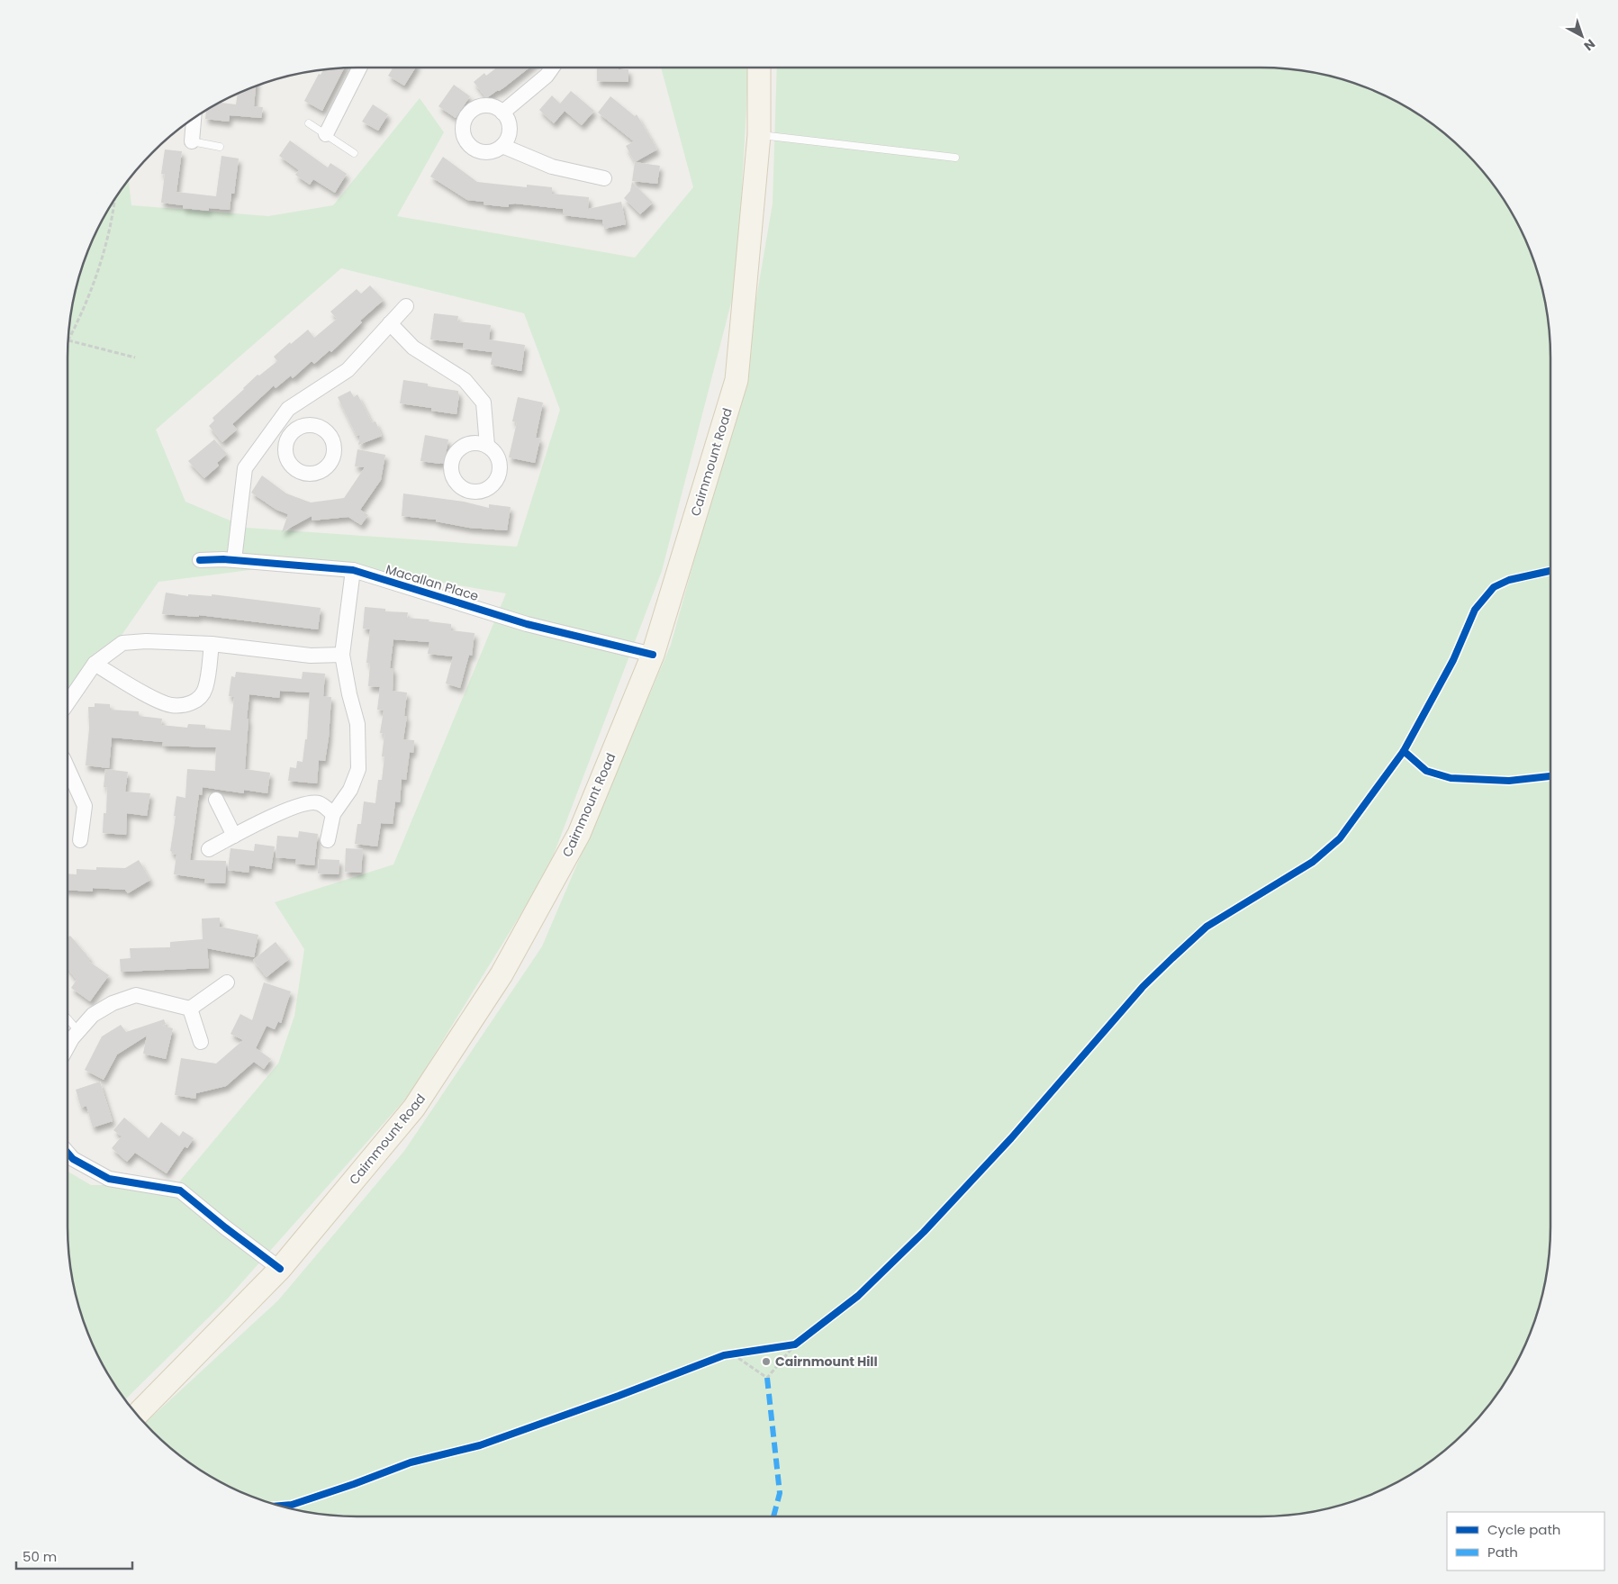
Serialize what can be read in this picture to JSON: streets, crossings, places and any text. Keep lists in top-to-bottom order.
{
  "streets": {
    "main road": ["Cairnmount Road"],
    "street": ["Macallan Place"]
  },
  "crossings": [
    ["Cairnmount Road", "Macallan Place"]
  ],
  "places": ["Cairnmount Hill"],
  "legend": ["Cycle path", "Path"],
  "scale_bar": "50 m",
  "north": "bottom right"
}
